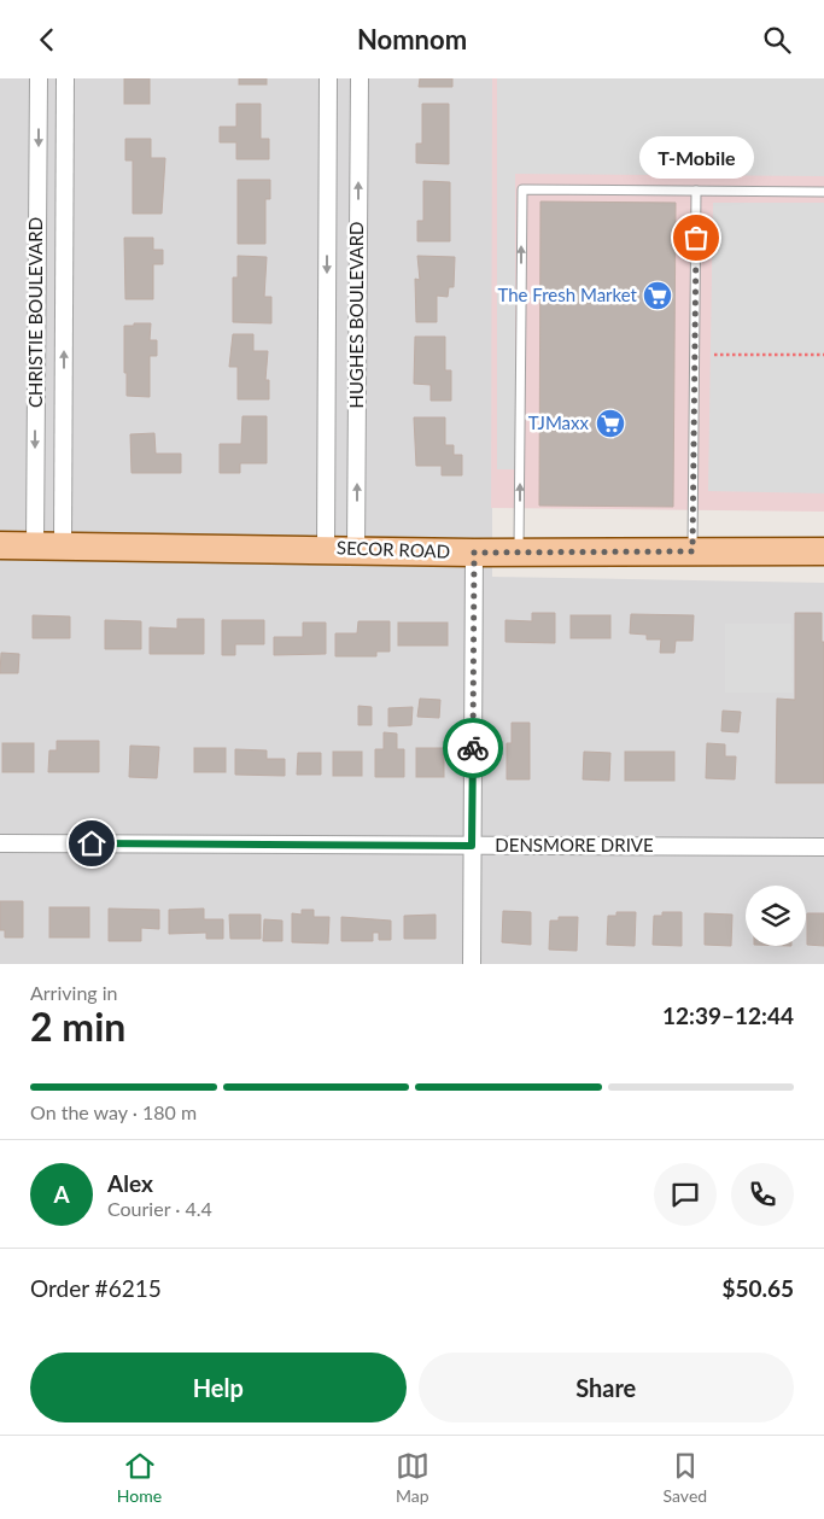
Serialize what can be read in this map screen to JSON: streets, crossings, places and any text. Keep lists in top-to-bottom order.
{
  "streets": {
    "main road": ["SECOR ROAD"],
    "street": ["CHRISTIE BOULEVARD", "HUGHES BOULEVARD", "DENSMORE DRIVE"]
  },
  "crossings": [
    ["CHRISTIE BOULEVARD", "SECOR ROAD"],
    ["HUGHES BOULEVARD", "SECOR ROAD"]
  ],
  "places": {
    "other": ["T-Mobile"],
    "supermarket": ["The Fresh Market", "TJMaxx"]
  },
  "page": {
    "header": "Nomnom",
    "bubble": "T-Mobile",
    "heading": ["2 min", "Arriving in", "12:39–12:44"],
    "panel": [
      "Alex",
      "Courier · 4.4",
      "Order #6215",
      "$50.65"
    ],
    "bar": "On the way · 180 m",
    "round": "A",
    "buttons": ["Help", "Share"],
    "tabs": ["Home", "Map", "Saved"]
  }
}
